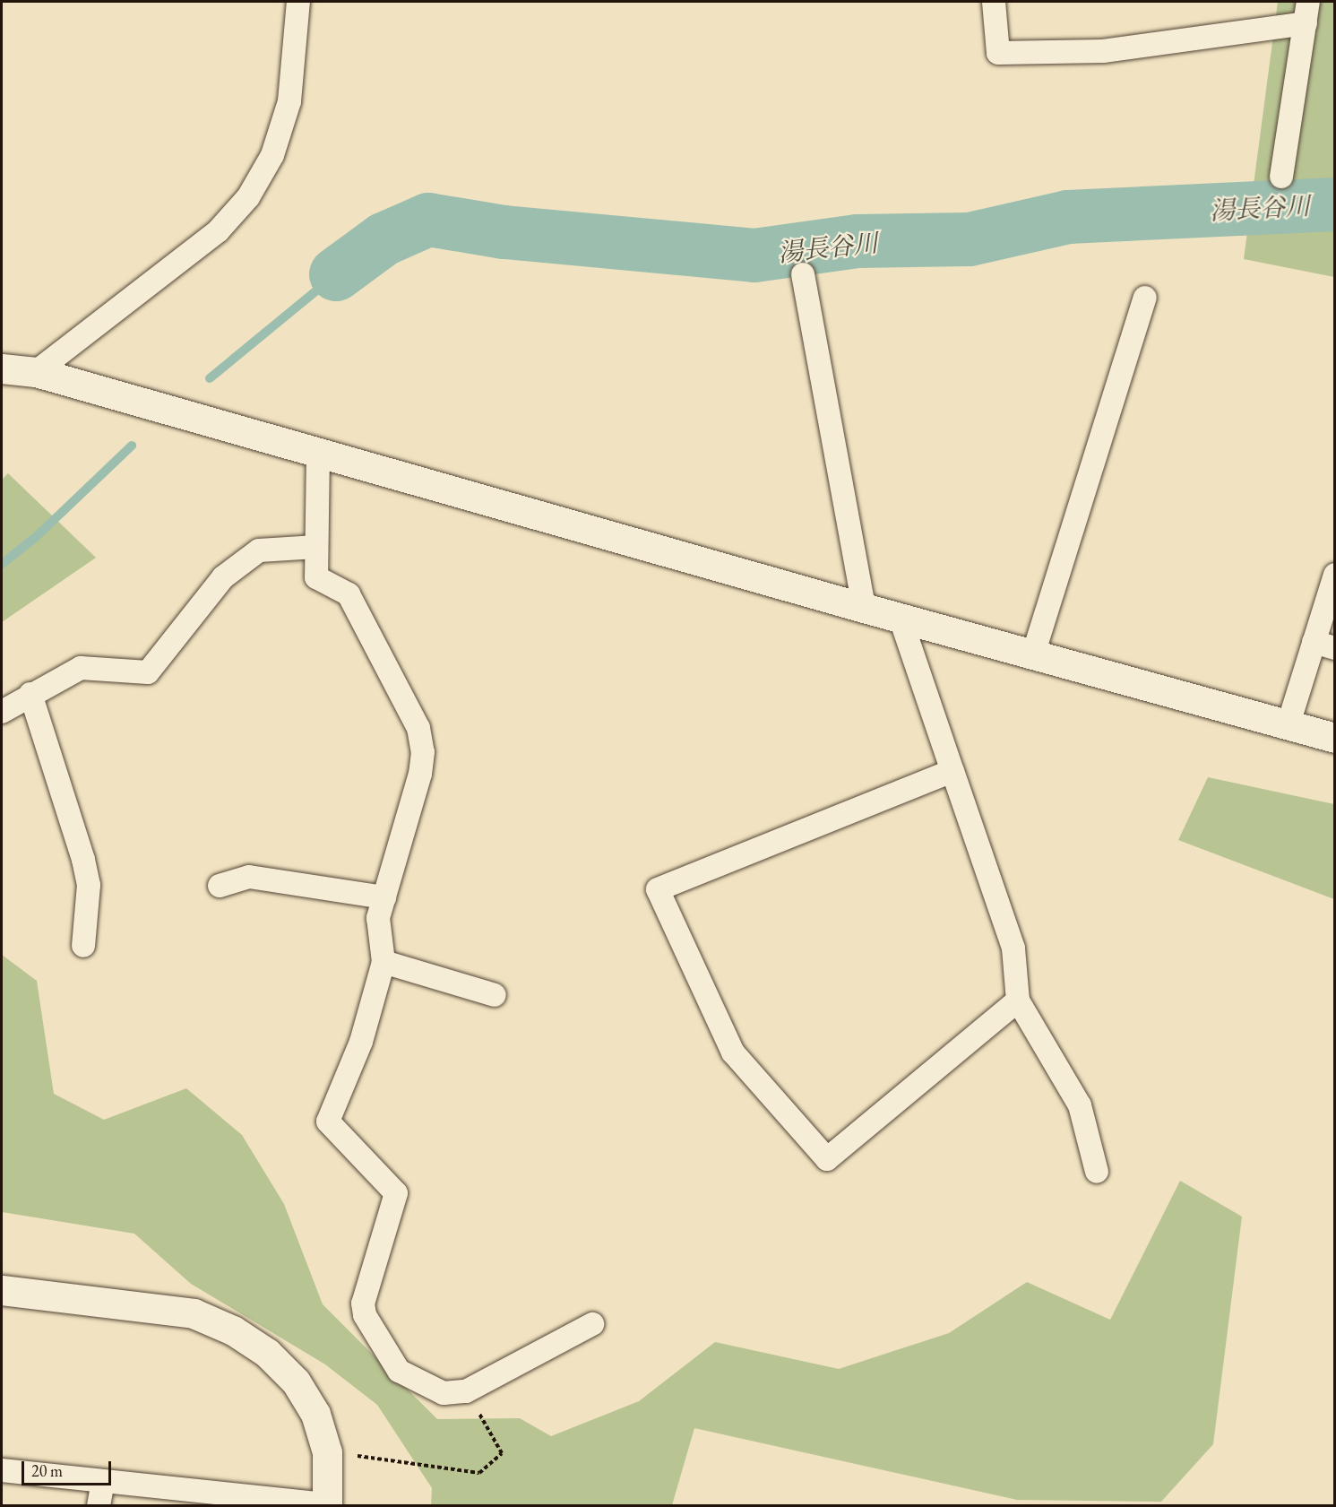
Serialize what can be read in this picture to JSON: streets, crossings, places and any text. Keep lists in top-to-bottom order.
{
  "water": ["湯長谷川"],
  "scale_bar": "20 m"
}
